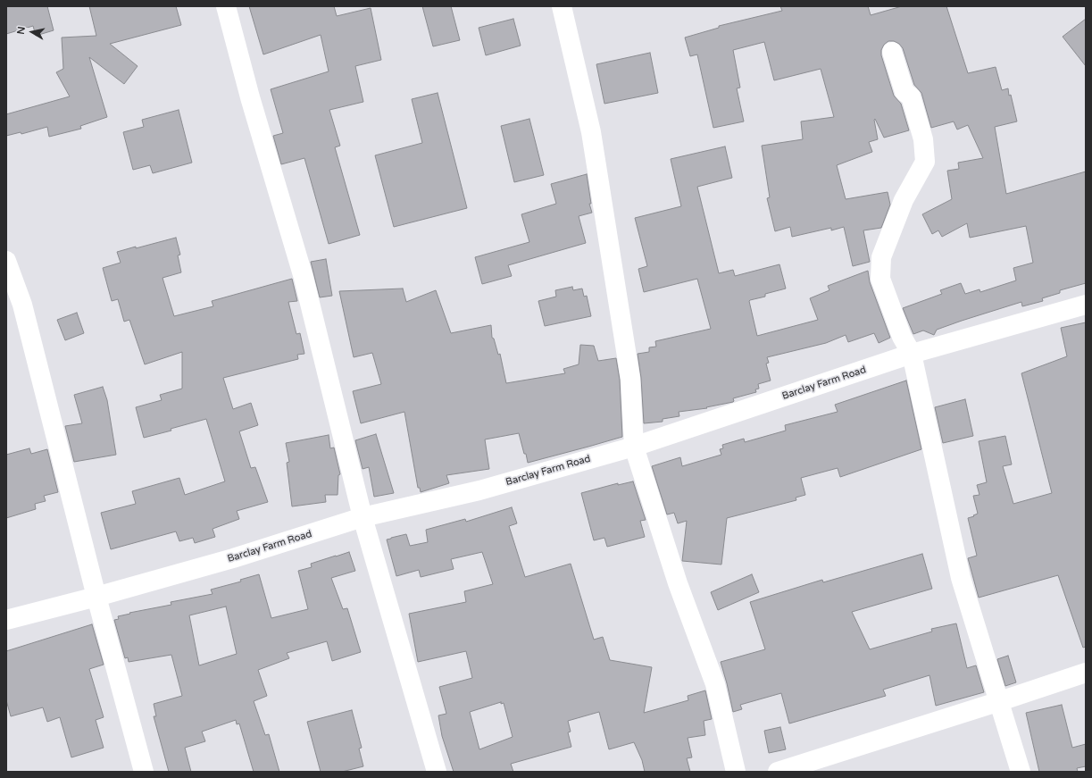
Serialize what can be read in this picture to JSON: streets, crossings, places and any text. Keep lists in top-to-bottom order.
{
  "streets": {
    "street": ["Barclay Farm Road"]
  },
  "north": "left"
}
